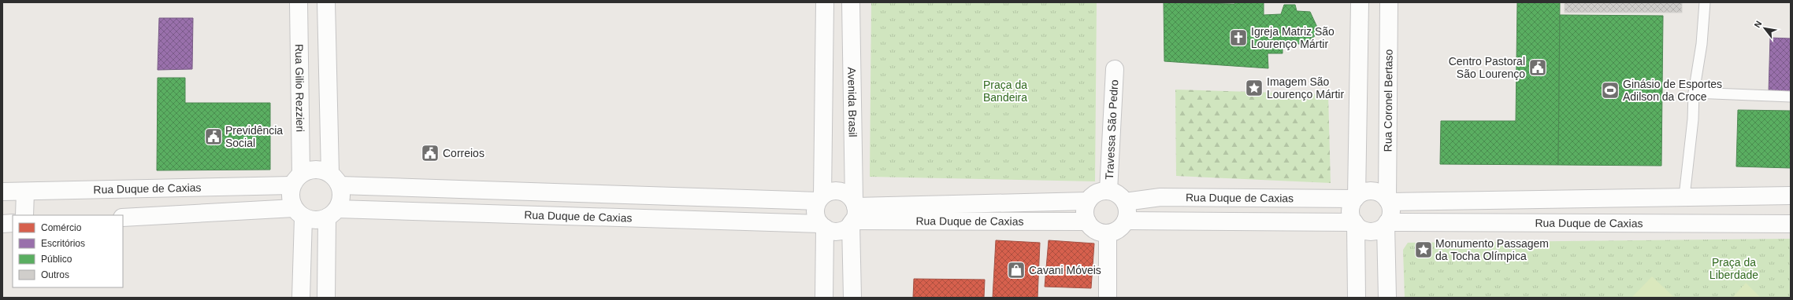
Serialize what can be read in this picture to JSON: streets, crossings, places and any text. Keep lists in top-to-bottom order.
{
  "streets": {
    "street": [
      "Rua Gilio Rezzieri",
      "Rua Coronel Bertaso",
      "Avenida Brasil",
      "Travessa São Pedro",
      "Rua Duque de Caxias"
    ]
  },
  "crossings": [
    ["Rua Gilio Rezzieri", "Rua Duque de Caxias"],
    ["Rua Coronel Bertaso", "Rua Duque de Caxias"],
    ["Avenida Brasil", "Rua Duque de Caxias"],
    ["Travessa São Pedro", "Rua Duque de Caxias"]
  ],
  "parks": ["Praça da Bandeira", "Praça da Liberdade"],
  "places": {
    "church": ["Igreja Matriz São Lourenço Mártir"],
    "public building": ["Centro Pastoral São Lourenço", "Previdência Social", "Correios"],
    "place": ["Imagem São Lourenço Mártir", "Monumento Passagem da Tocha Olímpica"],
    "sports": ["Ginásio de Esportes Adilson da Croce"],
    "shop": ["Cavani Móveis"]
  },
  "legend": [
    "Comércio",
    "Escritórios",
    "Público",
    "Outros"
  ],
  "north": "top left"
}
